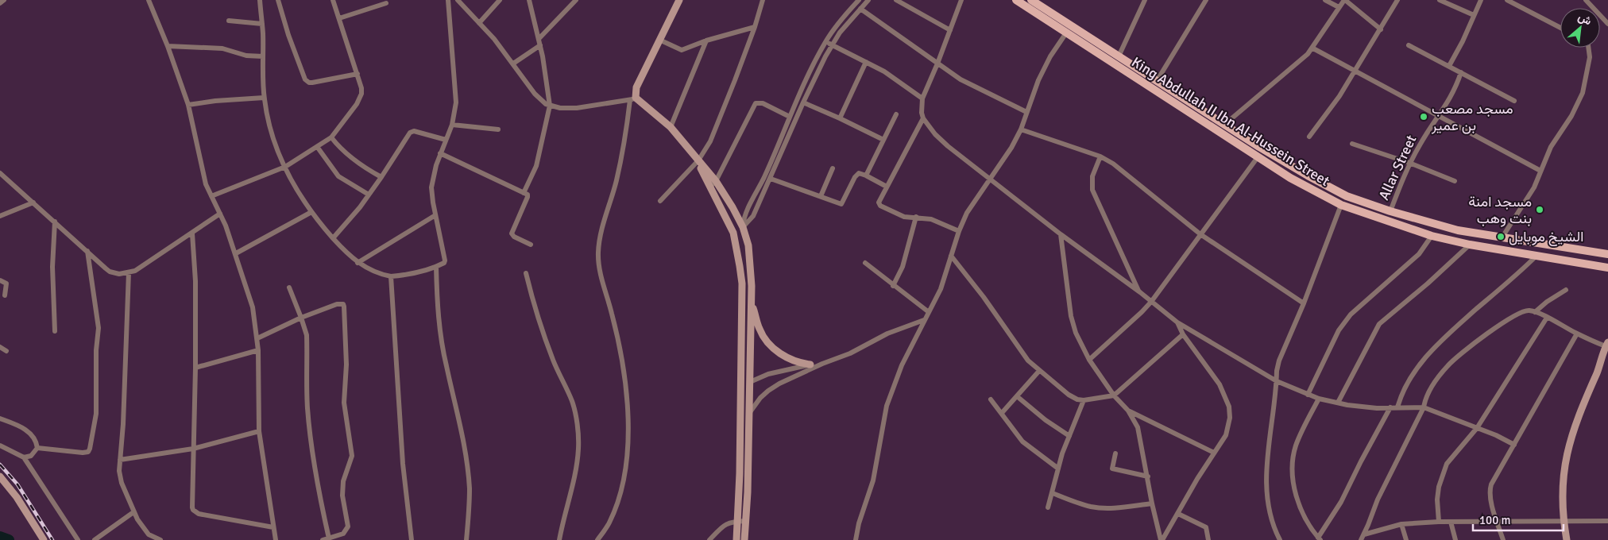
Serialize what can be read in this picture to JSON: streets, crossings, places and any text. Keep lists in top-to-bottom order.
{
  "streets": {
    "main road": ["King Abdullah II Ibn Al-Hussein Street"],
    "street": ["Allar Street"]
  },
  "crossings": [
    ["King Abdullah II Ibn Al-Hussein Street", "Allar Street"]
  ],
  "places": ["مسجد مصعب بن عمير", "مسجد امنة بنت وهب", "الشيخ موبايل"],
  "scale_bar": "100 m",
  "north": "top right"
}
